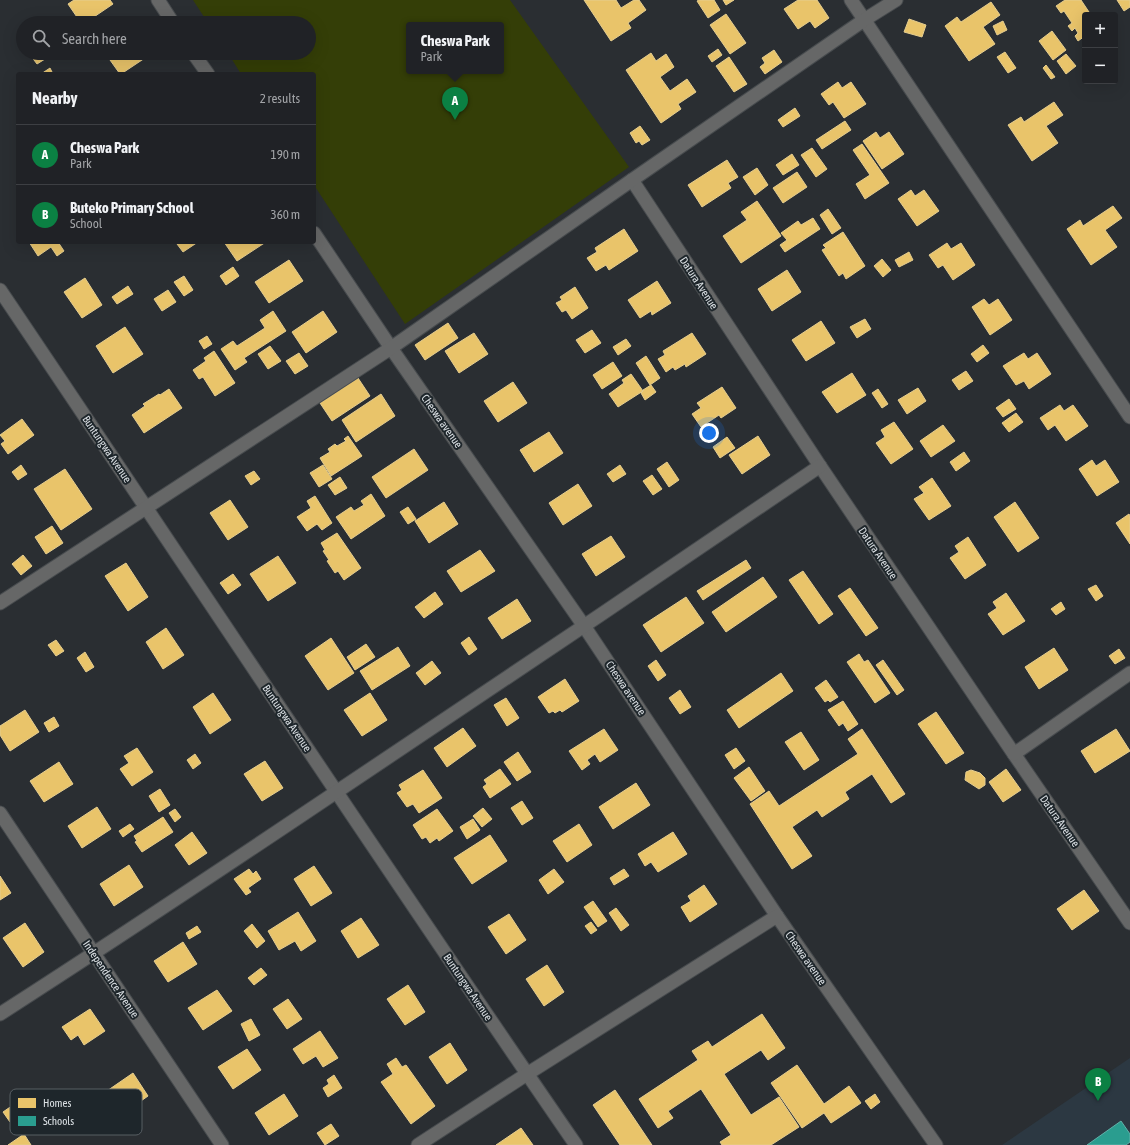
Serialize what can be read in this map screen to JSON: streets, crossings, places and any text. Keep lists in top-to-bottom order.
{
  "streets": {
    "street": [
      "Datura Avenue",
      "Cheswa avenue",
      "Buntungwa Avenue",
      "Independence Avenue"
    ]
  },
  "legend": ["Homes", "Schools"],
  "page": {
    "map_buttons": ["+", "−"],
    "search": "Search here",
    "popup": ["Cheswa Park", "Park"],
    "heading": ["Nearby", "2 results"],
    "pins": ["A", "B"],
    "list": [
      {
        "mark": "A",
        "name": "Cheswa Park",
        "note": "Park",
        "value": "190 m"
      },
      {
        "mark": "B",
        "name": "Buteko Primary School",
        "note": "School",
        "value": "360 m"
      }
    ]
  }
}
